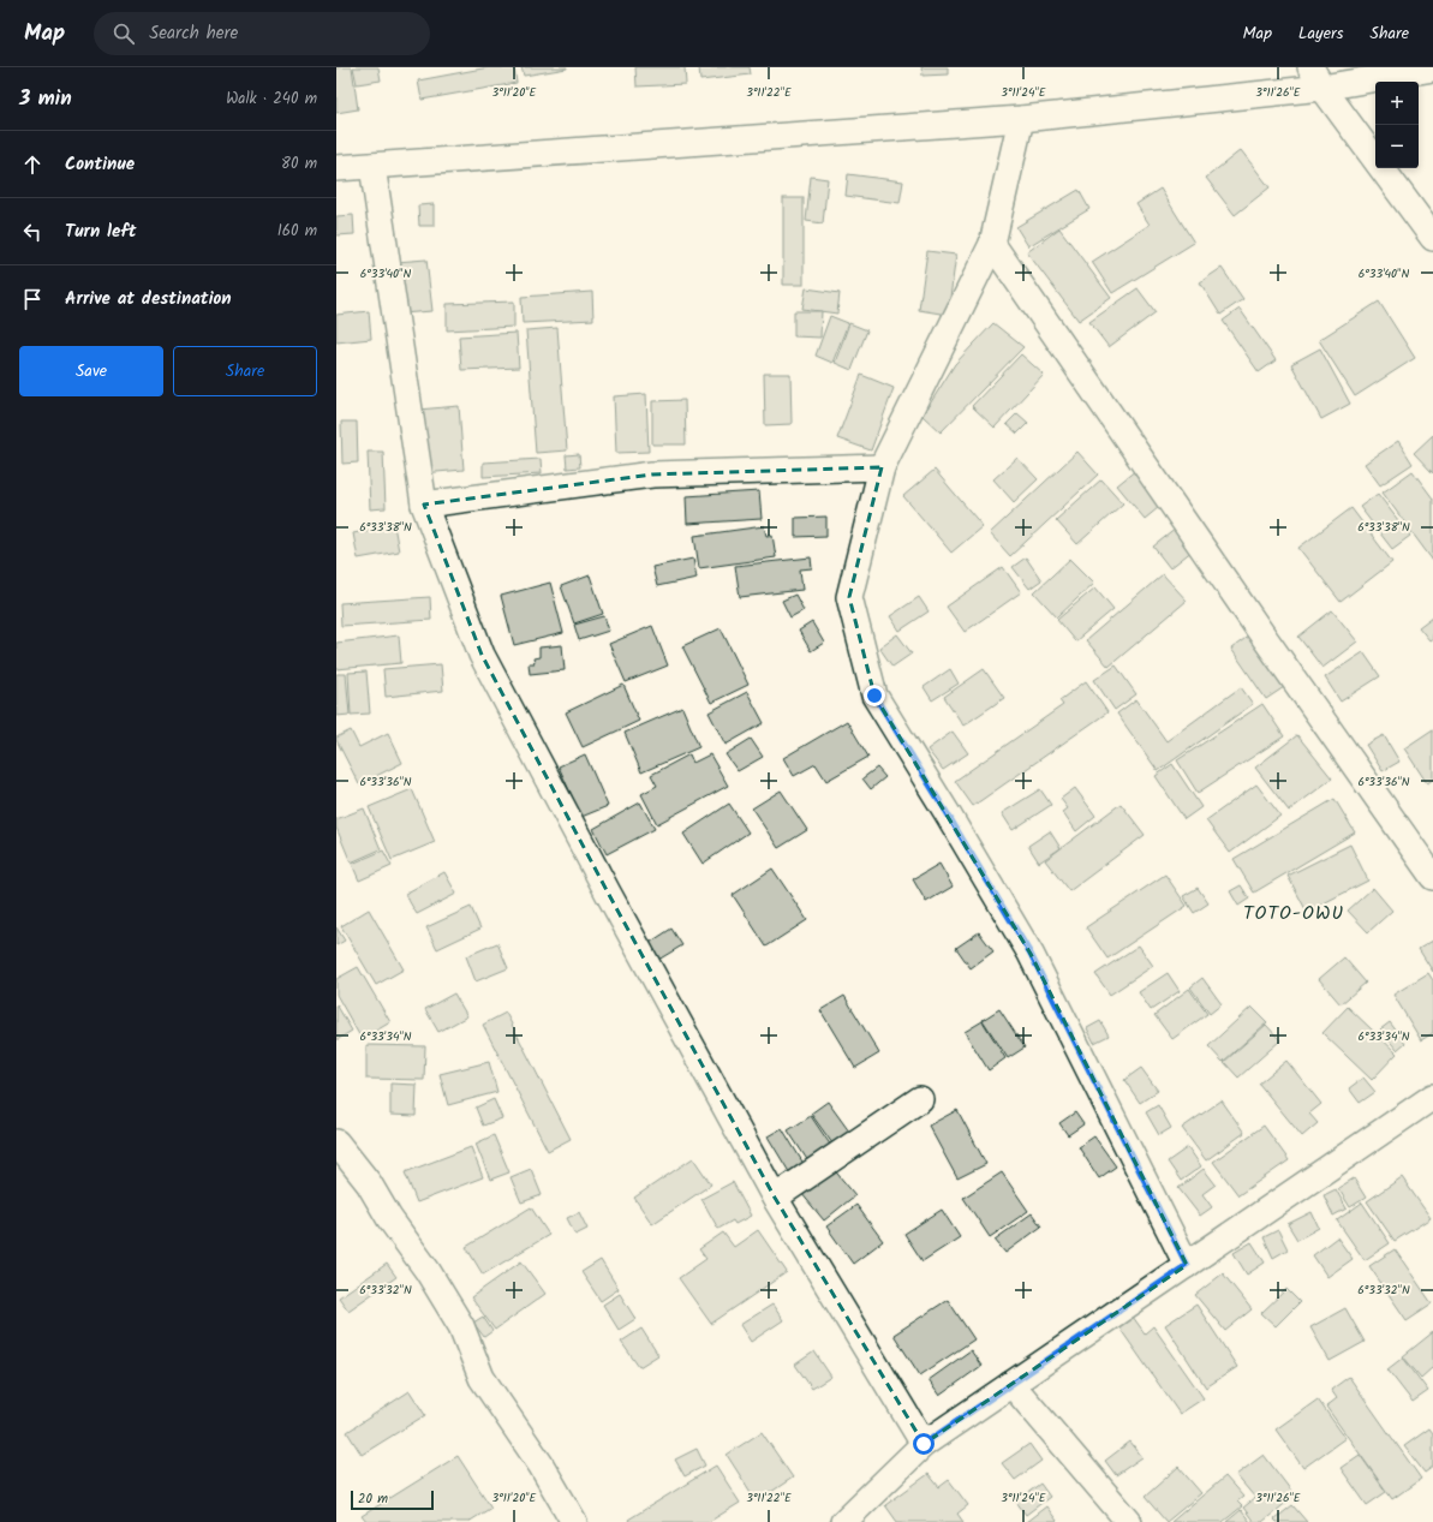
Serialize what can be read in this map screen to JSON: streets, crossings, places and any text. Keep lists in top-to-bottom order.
{
  "districts": ["TOTO-OWU"],
  "scale_bar": "20 m",
  "page": {
    "header": "Map",
    "search": "Search here",
    "nav": ["Map", "Layers", "Share"],
    "heading": ["3 min", "Walk · 240 m"],
    "map_buttons": ["+", "−"],
    "list": [
      ["Continue", "80 m"],
      ["Turn left", "160 m"],
      "Arrive at destination"
    ],
    "buttons": ["Save", "Share"],
    "scale": "20 m"
  },
  "coordinates": [
    "3°11'20\"E",
    "3°11'22\"E",
    "3°11'24\"E",
    "3°11'26\"E",
    "6°33'40\"N",
    "6°33'38\"N",
    "6°33'36\"N",
    "6°33'34\"N",
    "6°33'32\"N"
  ]
}
